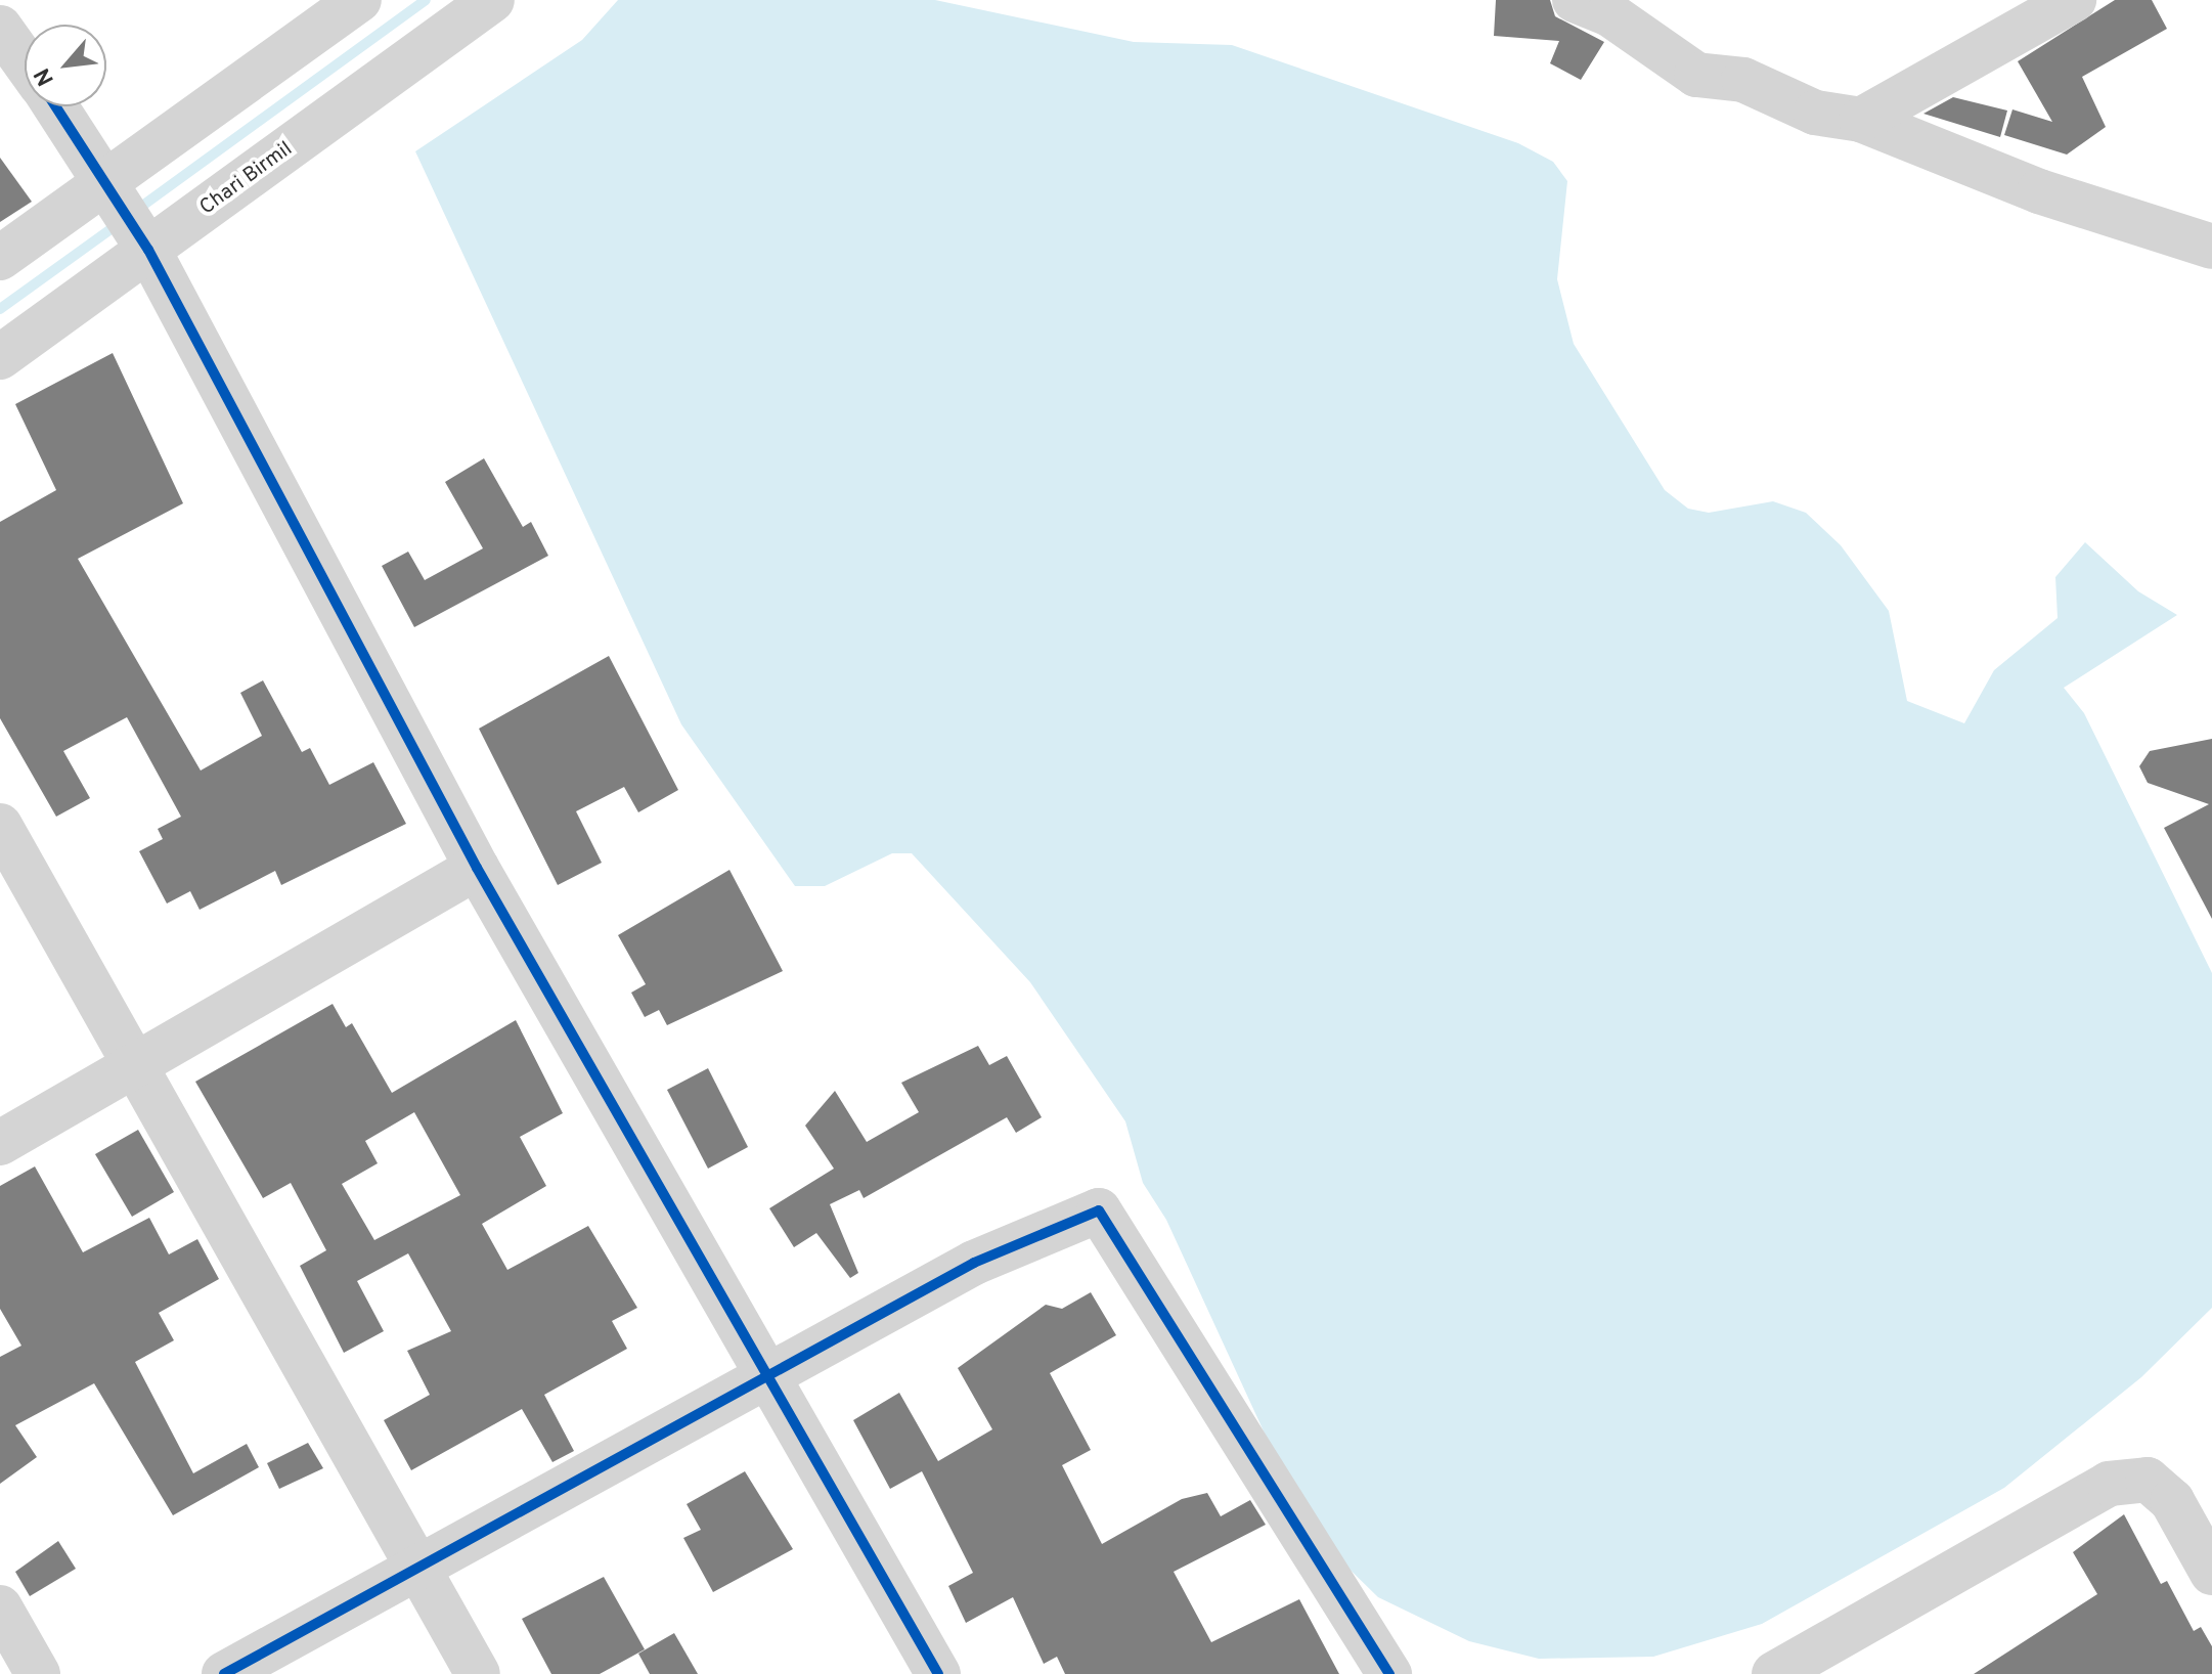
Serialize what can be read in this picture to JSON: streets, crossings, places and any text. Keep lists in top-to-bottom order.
{
  "streets": {
    "street": ["Chari Birmil"]
  },
  "north": "bottom left"
}
